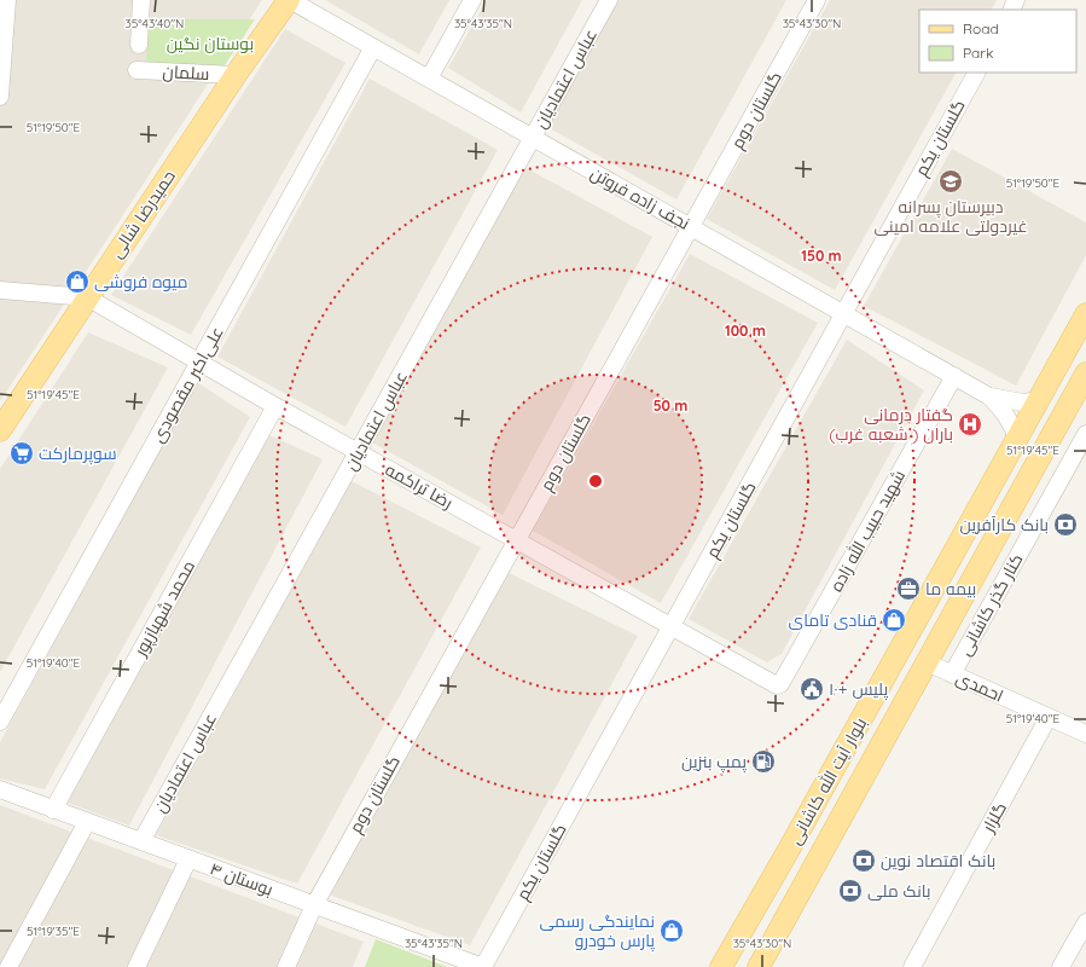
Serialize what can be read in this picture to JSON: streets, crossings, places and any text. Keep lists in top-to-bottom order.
{
  "streets": {
    "main road": ["حمیدرضا شالی", "بلوار آیت الله کاشانی"],
    "street": [
      "سلمان",
      "عباس اعتمادیان",
      "گلستان دوم",
      "گلستان یکم",
      "نجف زاده فروتن",
      "علی‌اکبر مقصودی",
      "رضا تراکمه",
      "شهید حبیب الله زاده",
      "کنار گذر کاشانی",
      "محمد شهبازپور",
      "احمدی",
      "گلزار",
      "بوستان ۴"
    ]
  },
  "crossings": [
    ["سلمان", "حمیدرضا شالی"],
    ["عباس اعتمادیان", "نجف زاده فروتن"],
    ["عباس اعتمادیان", "رضا تراکمه"],
    ["عباس اعتمادیان", "بوستان ۴"],
    ["گلستان دوم", "نجف زاده فروتن"],
    ["گلستان دوم", "رضا تراکمه"],
    ["گلستان دوم", "بوستان ۴"],
    ["گلستان یکم", "نجف زاده فروتن"],
    ["گلستان یکم", "رضا تراکمه"],
    ["گلستان یکم", "بوستان ۴"],
    ["نجف زاده فروتن", "حمیدرضا شالی"],
    ["نجف زاده فروتن", "علی‌اکبر مقصودی"],
    ["نجف زاده فروتن", "شهید حبیب الله زاده"],
    ["نجف زاده فروتن", "بلوار آیت الله کاشانی"],
    ["حمیدرضا شالی", "رضا تراکمه"],
    ["علی‌اکبر مقصودی", "رضا تراکمه"],
    ["رضا تراکمه", "شهید حبیب الله زاده"],
    ["رضا تراکمه", "محمد شهبازپور"],
    ["کنار گذر کاشانی", "احمدی"],
    ["محمد شهبازپور", "بوستان ۴"],
    ["احمدی", "بلوار آیت الله کاشانی"],
    ["احمدی", "گلزار"]
  ],
  "parks": ["بوستان نگین"],
  "places": {
    "school or university": ["دبیرستان پسرانه غیردولتی علامه امینی"],
    "shop": ["میوه فروشی", "قنادی تامای", "نمایندگی رسمی پارس خودرو"],
    "hospital": ["گفتار درمانی باران ( شعبه غرب)"],
    "supermarket": ["سوپرمارکت"],
    "bank": ["بانک کارآفرین", "بانک اقتصاد نوین", "بانک ملی"],
    "office": ["بیمه ما"],
    "public building": ["پلیس +۱۰"],
    "fuel station": ["پمپ بنزین"]
  },
  "legend": ["Road", "Park"],
  "coordinates": [
    "35°43'40\"N",
    "35°43'35\"N",
    "35°43'30\"N",
    "51°19'50\"E",
    "51°19'45\"E",
    "51°19'40\"E",
    "51°19'35\"E"
  ],
  "rings": ["150 m", "100 m", "50 m"]
}
